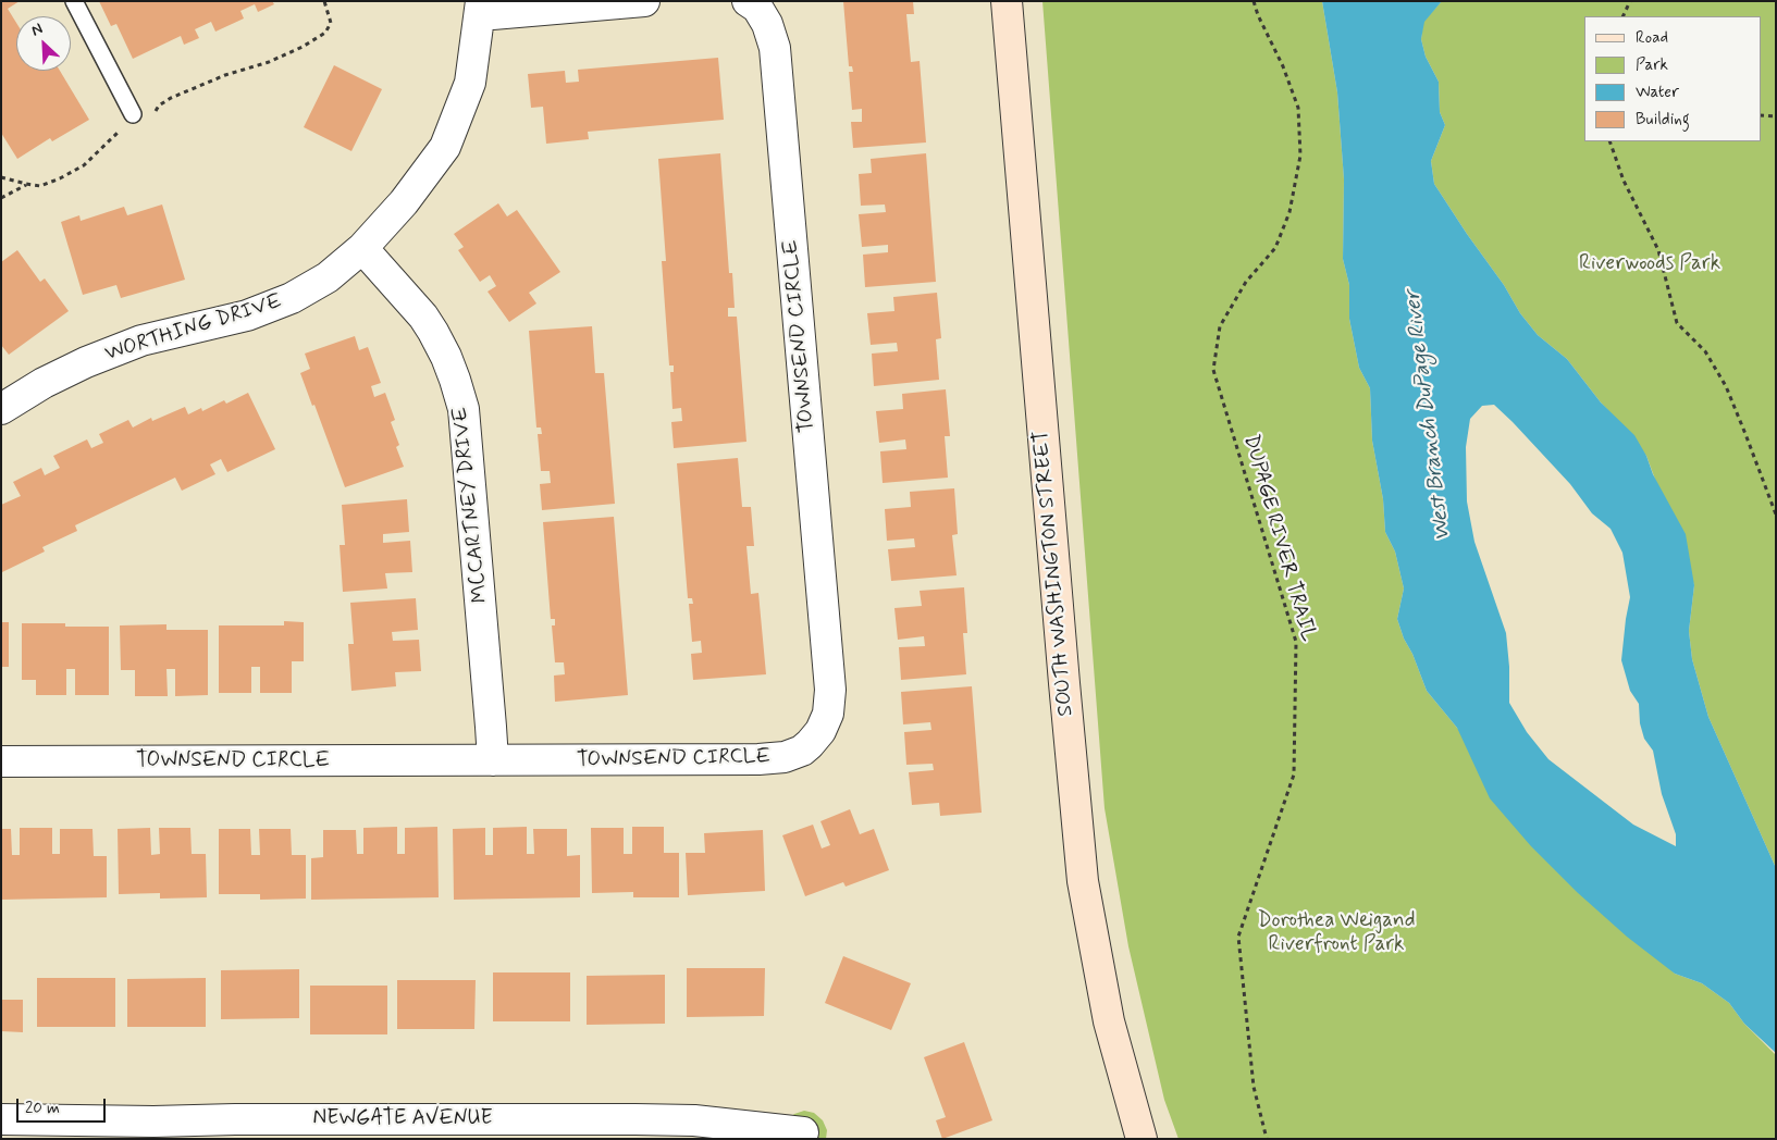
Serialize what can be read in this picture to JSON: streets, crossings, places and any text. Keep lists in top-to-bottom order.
{
  "streets": {
    "main road": ["SOUTH WASHINGTON STREET"],
    "street": [
      "WORTHING DRIVE",
      "TOWNSEND CIRCLE",
      "MCCARTNEY DRIVE",
      "NEWGATE AVENUE"
    ],
    "path": ["DUPAGE RIVER TRAIL"]
  },
  "crossings": [
    ["WORTHING DRIVE", "MCCARTNEY DRIVE"],
    ["TOWNSEND CIRCLE", "MCCARTNEY DRIVE"]
  ],
  "water": ["West Branch DuPage River"],
  "parks": ["Riverwoods Park", "Dorothea Weigand Riverfront Park"],
  "legend": [
    "Road",
    "Park",
    "Water",
    "Building"
  ],
  "scale_bar": "20 m",
  "north": "top left"
}
